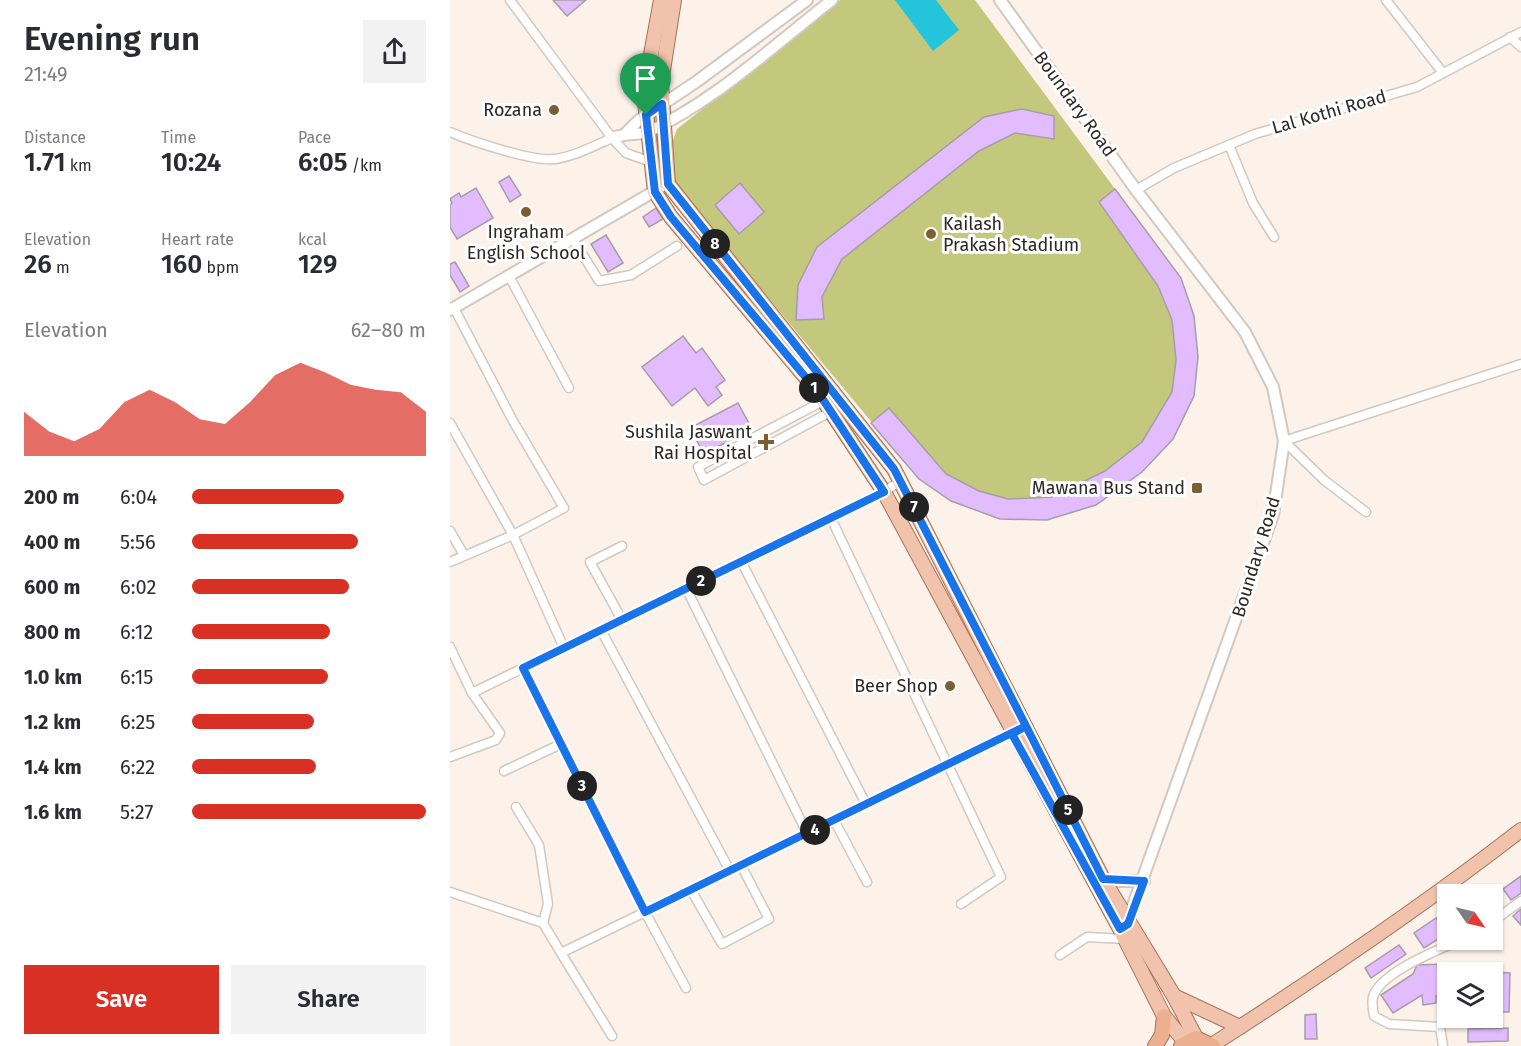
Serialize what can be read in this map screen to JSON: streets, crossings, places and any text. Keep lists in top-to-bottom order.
{
  "streets": {
    "street": ["Boundary Road", "Lal Kothi Road"]
  },
  "crossings": [
    ["Boundary Road", "Lal Kothi Road"]
  ],
  "places": {
    "other": [
      "Rozana",
      "Ingraham English School",
      "Kailash Prakash Stadium",
      "Beer Shop"
    ],
    "health": ["Sushila Jaswant Rai Hospital"],
    "transit": ["Mawana Bus Stand"]
  },
  "north": "bottom right",
  "page": {
    "heading": ["Evening run", "21:49"],
    "stats": [
      ["Distance", "1.71 km"],
      ["Time", "10:24"],
      ["Pace", "6:05 /km"],
      ["Elevation", "26 m"],
      ["Heart rate", "160 bpm"],
      ["kcal", "129"]
    ],
    "pins": [
      "8",
      "1",
      "7",
      "2",
      "3",
      "5",
      "4"
    ],
    "chart": ["Elevation", "62–80 m"],
    "list": [
      {
        "name": "200 m",
        "note": "6:04"
      },
      {
        "name": "400 m",
        "note": "5:56"
      },
      {
        "name": "600 m",
        "note": "6:02"
      },
      {
        "name": "800 m",
        "note": "6:12"
      },
      {
        "name": "1.0 km",
        "note": "6:15"
      },
      {
        "name": "1.2 km",
        "note": "6:25"
      },
      {
        "name": "1.4 km",
        "note": "6:22"
      },
      {
        "name": "1.6 km",
        "note": "5:27"
      }
    ],
    "buttons": ["Save", "Share"]
  }
}
